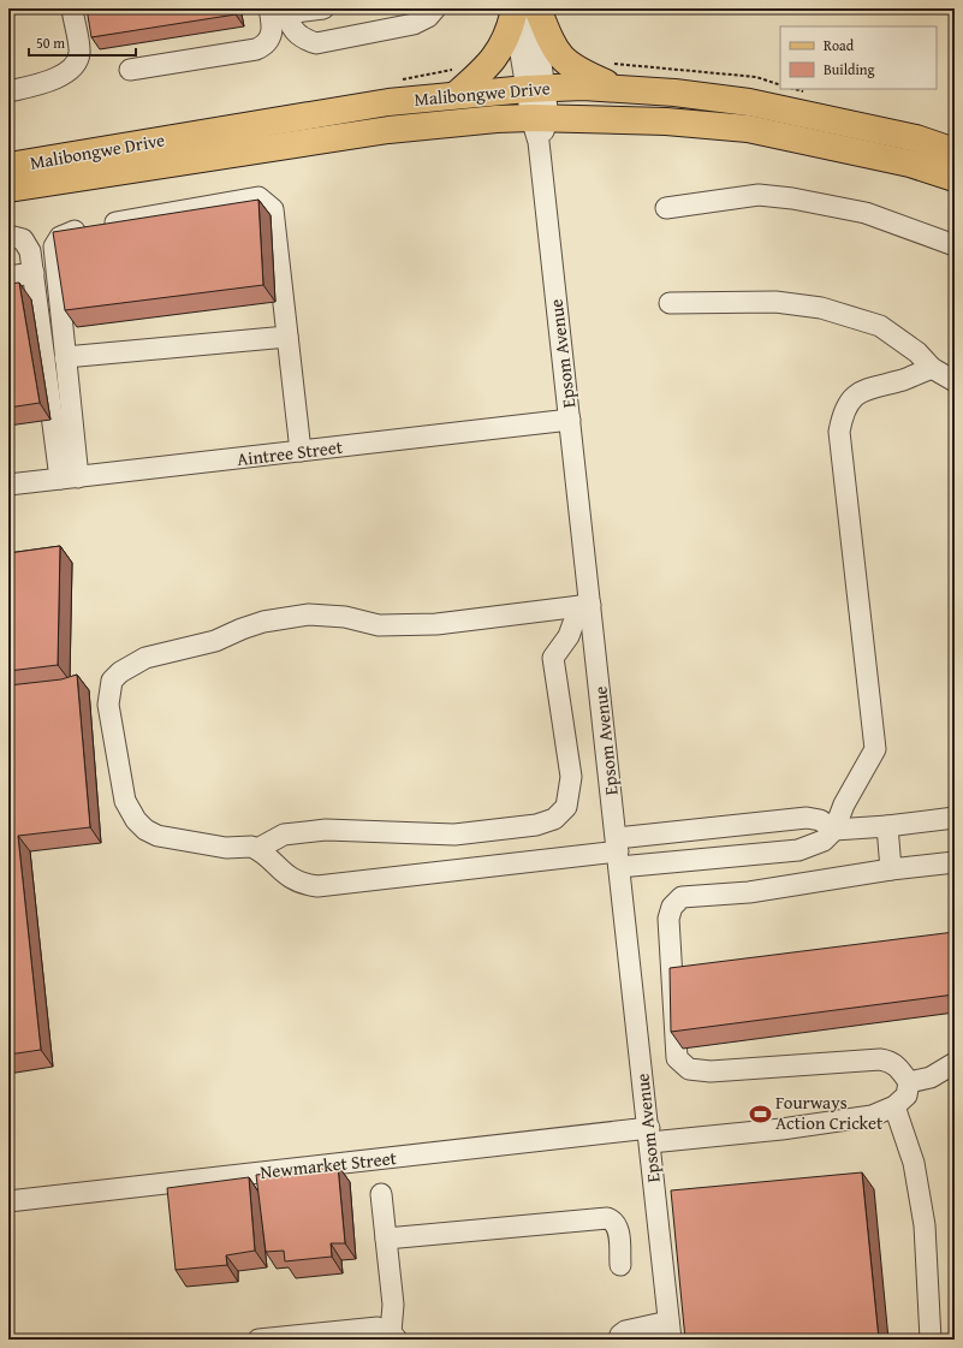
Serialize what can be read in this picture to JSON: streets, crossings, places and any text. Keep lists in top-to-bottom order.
{
  "streets": {
    "main road": ["Malibongwe Drive"],
    "street": ["Epsom Avenue", "Aintree Street", "Newmarket Street"]
  },
  "crossings": [
    ["Malibongwe Drive", "Epsom Avenue"],
    ["Epsom Avenue", "Aintree Street"],
    ["Epsom Avenue", "Newmarket Street"]
  ],
  "places": {
    "sports": ["Fourways Action Cricket"]
  },
  "legend": ["Road", "Building"],
  "scale_bar": "50 m"
}
